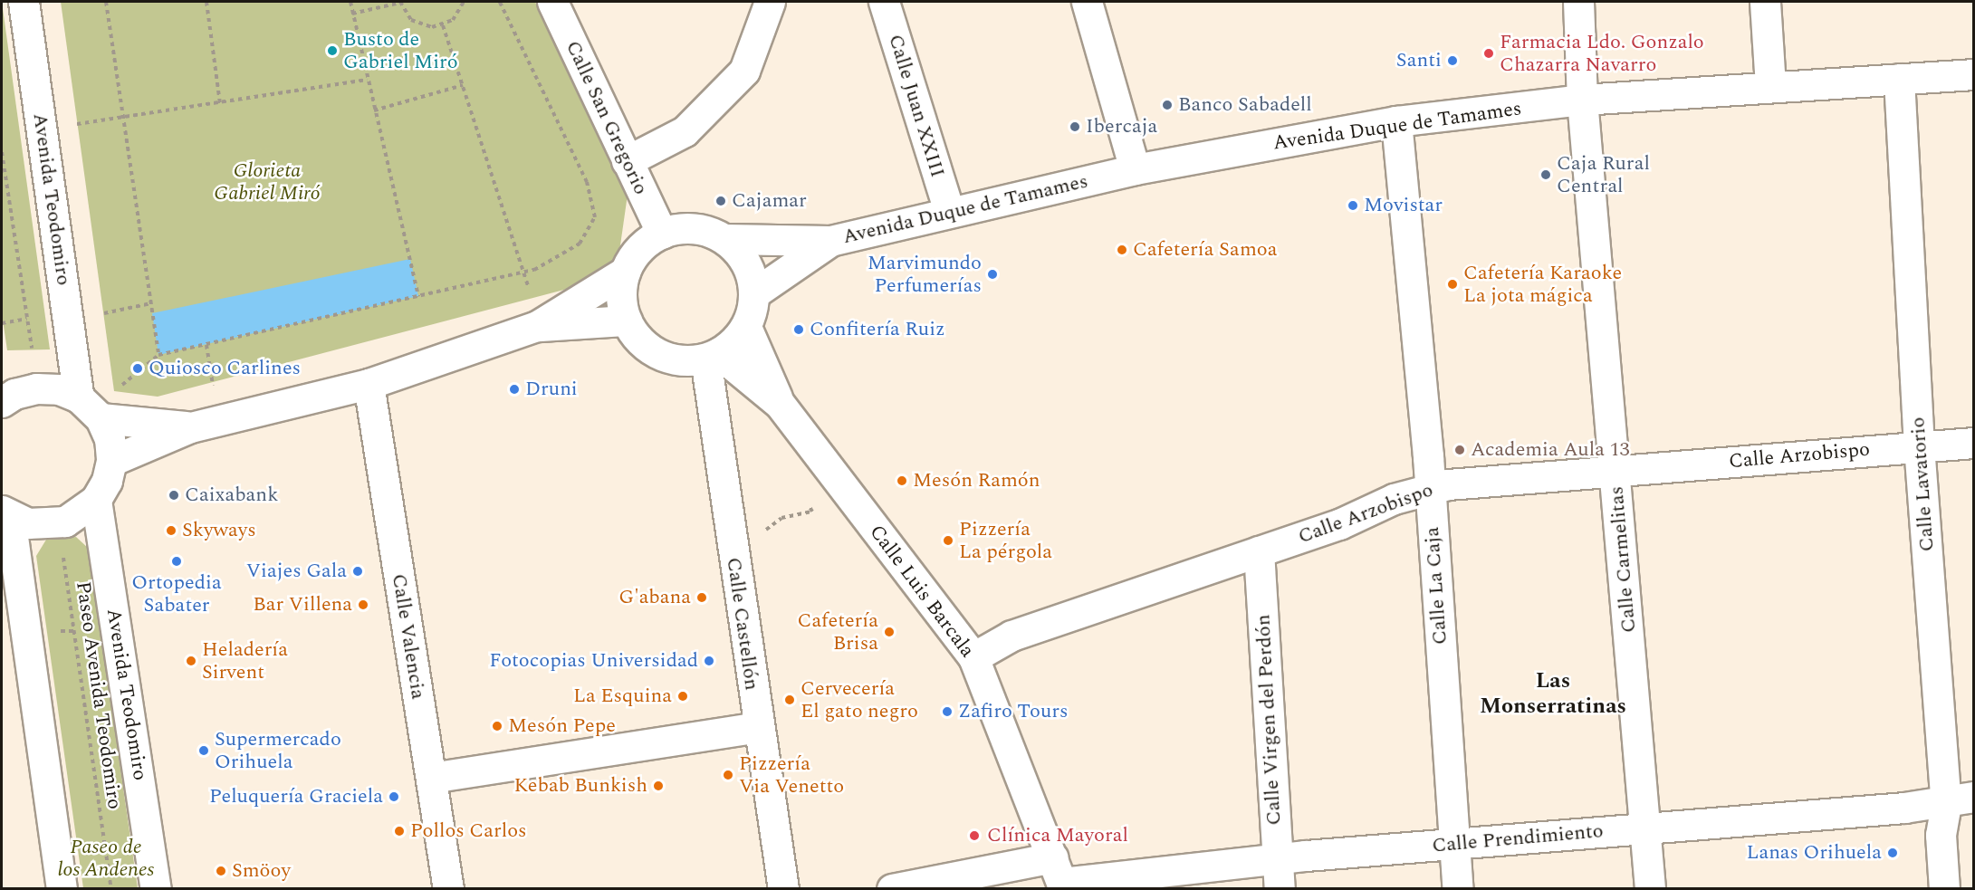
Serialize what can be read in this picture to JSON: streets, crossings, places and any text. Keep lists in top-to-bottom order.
{
  "streets": {
    "street": [
      "Calle Juan XXIII",
      "Calle San Gregorio",
      "Avenida Duque de Tamames",
      "Avenida Teodomiro",
      "Calle Arzobispo",
      "Calle Lavatorio",
      "Calle Carmelitas",
      "Calle La Caja",
      "Calle Luis Barcala",
      "Calle Castellón",
      "Calle Valencia",
      "Calle Virgen del Perdón",
      "Calle Prendimiento"
    ],
    "path": ["Paseo Avenida Teodomiro"]
  },
  "crossings": [
    ["Calle Juan XXIII", "Avenida Duque de Tamames"],
    ["Calle San Gregorio", "Avenida Duque de Tamames"],
    ["Calle San Gregorio", "Calle Luis Barcala"],
    ["Calle San Gregorio", "Calle Castellón"],
    ["Avenida Duque de Tamames", "Calle Lavatorio"],
    ["Avenida Duque de Tamames", "Calle Carmelitas"],
    ["Avenida Duque de Tamames", "Calle La Caja"],
    ["Avenida Duque de Tamames", "Calle Luis Barcala"],
    ["Avenida Duque de Tamames", "Calle Castellón"],
    ["Calle Arzobispo", "Calle Lavatorio"],
    ["Calle Arzobispo", "Calle Carmelitas"],
    ["Calle Arzobispo", "Calle La Caja"],
    ["Calle Arzobispo", "Calle Luis Barcala"],
    ["Calle Arzobispo", "Calle Virgen del Perdón"],
    ["Calle Lavatorio", "Calle Prendimiento"],
    ["Calle Carmelitas", "Calle Prendimiento"],
    ["Calle La Caja", "Calle Prendimiento"],
    ["Calle Luis Barcala", "Calle Castellón"],
    ["Calle Luis Barcala", "Calle Prendimiento"],
    ["Calle Virgen del Perdón", "Calle Prendimiento"]
  ],
  "districts": ["Las Monserratinas"],
  "parks": ["Glorieta Gabriel Miró", "Paseo de los Andenes"],
  "places": [
    "Busto de Gabriel Miró",
    "Farmacia Ldo. Gonzalo Chazarra Navarro",
    "Santi",
    "Banco Sabadell",
    "Ibercaja",
    "Caja Rural Central",
    "Cajamar",
    "Movistar",
    "Cafetería Samoa",
    "Marvimundo Perfumerías",
    "Cafetería Karaoke La jota mágica",
    "Confitería Ruiz",
    "Quiosco Carlines",
    "Druni",
    "Academia Aula 13",
    "Mesón Ramón",
    "Caixabank",
    "Skyways",
    "Pizzería La pérgola",
    "Ortopedia Sabater",
    "Viajes Gala",
    "G'abana",
    "Bar Villena",
    "Cafetería Brisa",
    "Heladería Sirvent",
    "Fotocopias Universidad",
    "La Esquina",
    "Cervecería El gato negro",
    "Zafiro Tours",
    "Mesón Pepe",
    "Supermercado Orihuela",
    "Pizzería Via Venetto",
    "Kebab Bunkish",
    "Peluquería Graciela",
    "Pollos Carlos",
    "Clínica Mayoral",
    "Lanas Orihuela",
    "Smöoy"
  ]
}
